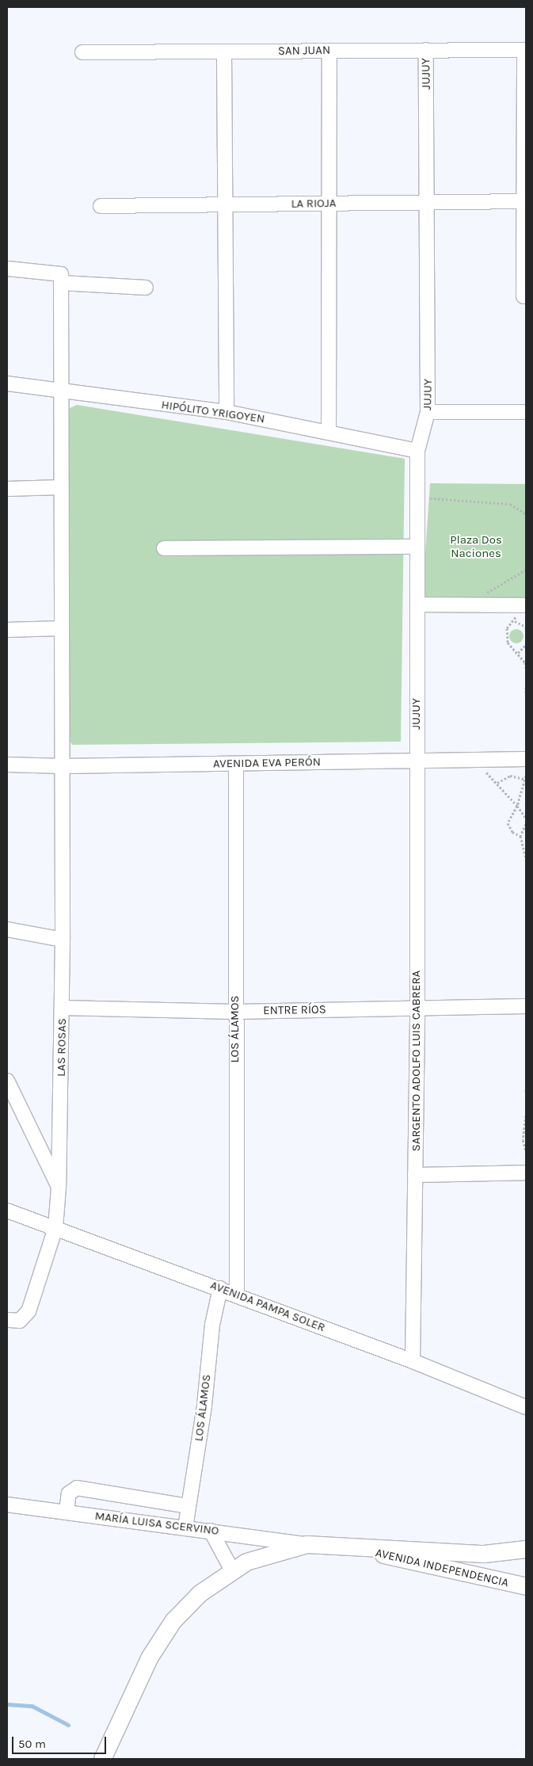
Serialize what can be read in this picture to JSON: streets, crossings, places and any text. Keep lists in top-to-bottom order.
{
  "streets": {
    "main road": ["AVENIDA INDEPENDENCIA"],
    "street": [
      "SAN JUAN",
      "JUJUY",
      "LA RIOJA",
      "HIPÓLITO YRIGOYEN",
      "AVENIDA EVA PERÓN",
      "ENTRE RÍOS",
      "LOS ÁLAMOS",
      "LAS ROSAS",
      "SARGENTO ADOLFO LUIS CABRERA",
      "AVENIDA PAMPA SOLER",
      "MARÍA LUISA SCERVINO"
    ]
  },
  "crossings": [
    ["SAN JUAN", "JUJUY"],
    ["JUJUY", "LA RIOJA"],
    ["JUJUY", "HIPÓLITO YRIGOYEN"],
    ["JUJUY", "AVENIDA EVA PERÓN"],
    ["JUJUY", "SARGENTO ADOLFO LUIS CABRERA"],
    ["HIPÓLITO YRIGOYEN", "LAS ROSAS"],
    ["AVENIDA EVA PERÓN", "LOS ÁLAMOS"],
    ["AVENIDA EVA PERÓN", "LAS ROSAS"],
    ["AVENIDA EVA PERÓN", "SARGENTO ADOLFO LUIS CABRERA"],
    ["ENTRE RÍOS", "LOS ÁLAMOS"],
    ["ENTRE RÍOS", "LAS ROSAS"],
    ["ENTRE RÍOS", "SARGENTO ADOLFO LUIS CABRERA"],
    ["LOS ÁLAMOS", "AVENIDA PAMPA SOLER"],
    ["LOS ÁLAMOS", "MARÍA LUISA SCERVINO"],
    ["LAS ROSAS", "AVENIDA PAMPA SOLER"],
    ["SARGENTO ADOLFO LUIS CABRERA", "AVENIDA PAMPA SOLER"],
    ["MARÍA LUISA SCERVINO", "AVENIDA INDEPENDENCIA"]
  ],
  "parks": ["Plaza Dos Naciones"],
  "scale_bar": "50 m"
}
